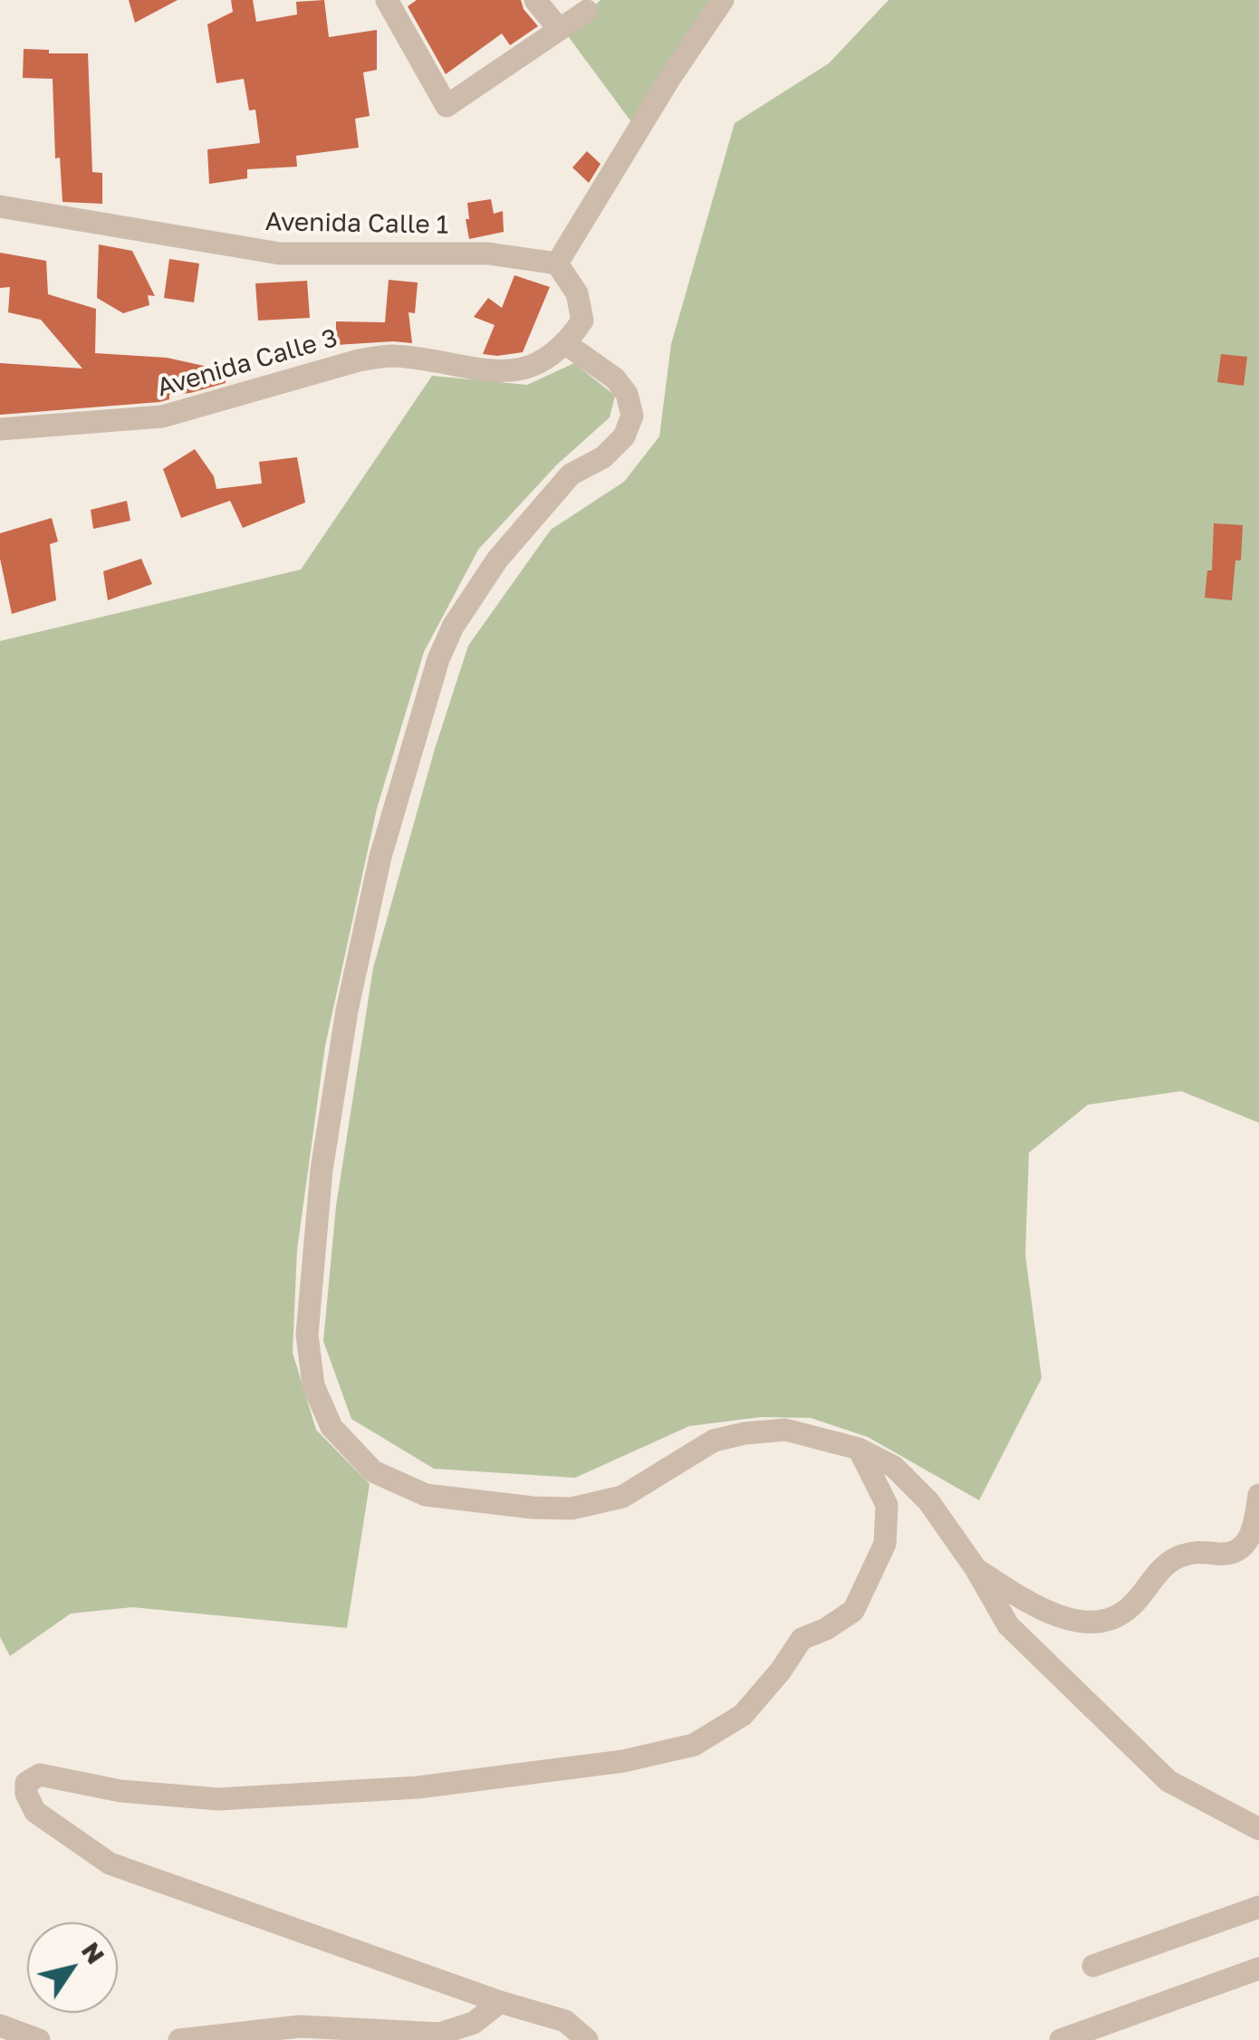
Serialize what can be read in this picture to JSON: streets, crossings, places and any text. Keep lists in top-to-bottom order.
{
  "streets": {
    "street": ["Avenida Calle 1", "Avenida Calle 3"]
  },
  "north": "top right"
}
